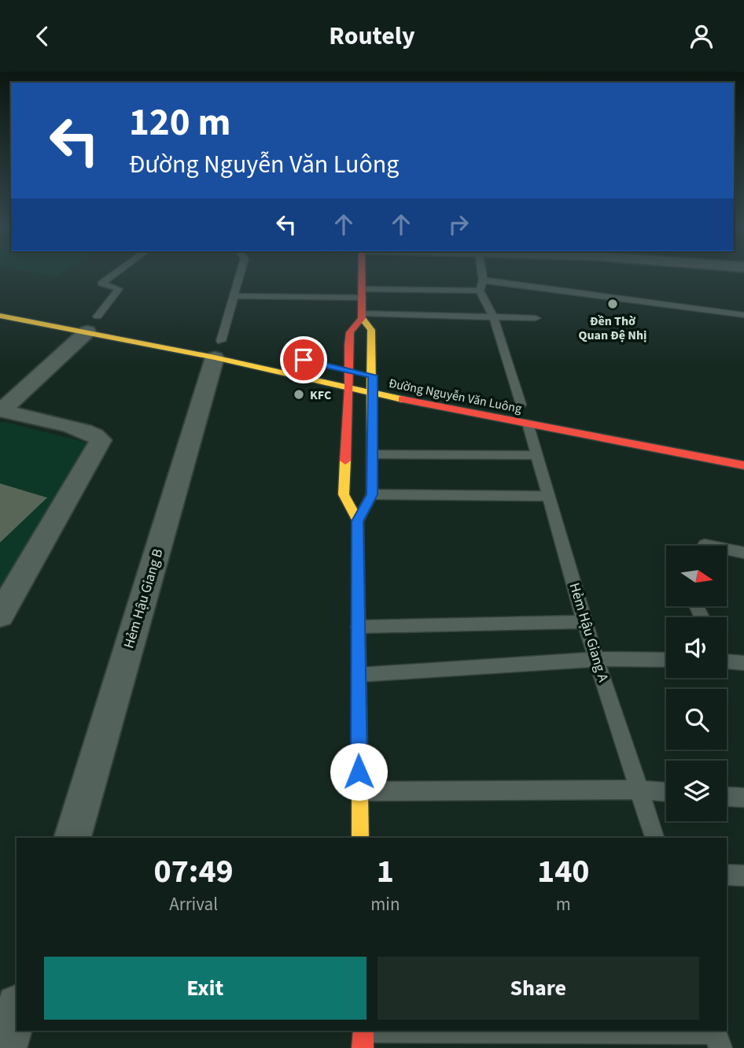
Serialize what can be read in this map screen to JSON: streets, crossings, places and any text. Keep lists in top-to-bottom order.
{
  "streets": {
    "main road": ["Đường Nguyễn Văn Luông"],
    "street": ["Hẻm Hậu Giang B"],
    "lane": ["Hẻm Hậu Giang A"]
  },
  "crossings": [
    ["Đường Nguyễn Văn Luông", "Hẻm Hậu Giang B"],
    ["Đường Nguyễn Văn Luông", "Hẻm Hậu Giang A"]
  ],
  "places": ["Đền Thờ Quan Đệ Nhị", "KFC"],
  "north": "right",
  "page": {
    "header": "Routely",
    "turn": ["120 m", "Đường Nguyễn Văn Luông"],
    "eta": [
      "07:49",
      "Arrival",
      "1",
      "min",
      "140",
      "m"
    ],
    "buttons": ["Exit", "Share"]
  }
}
